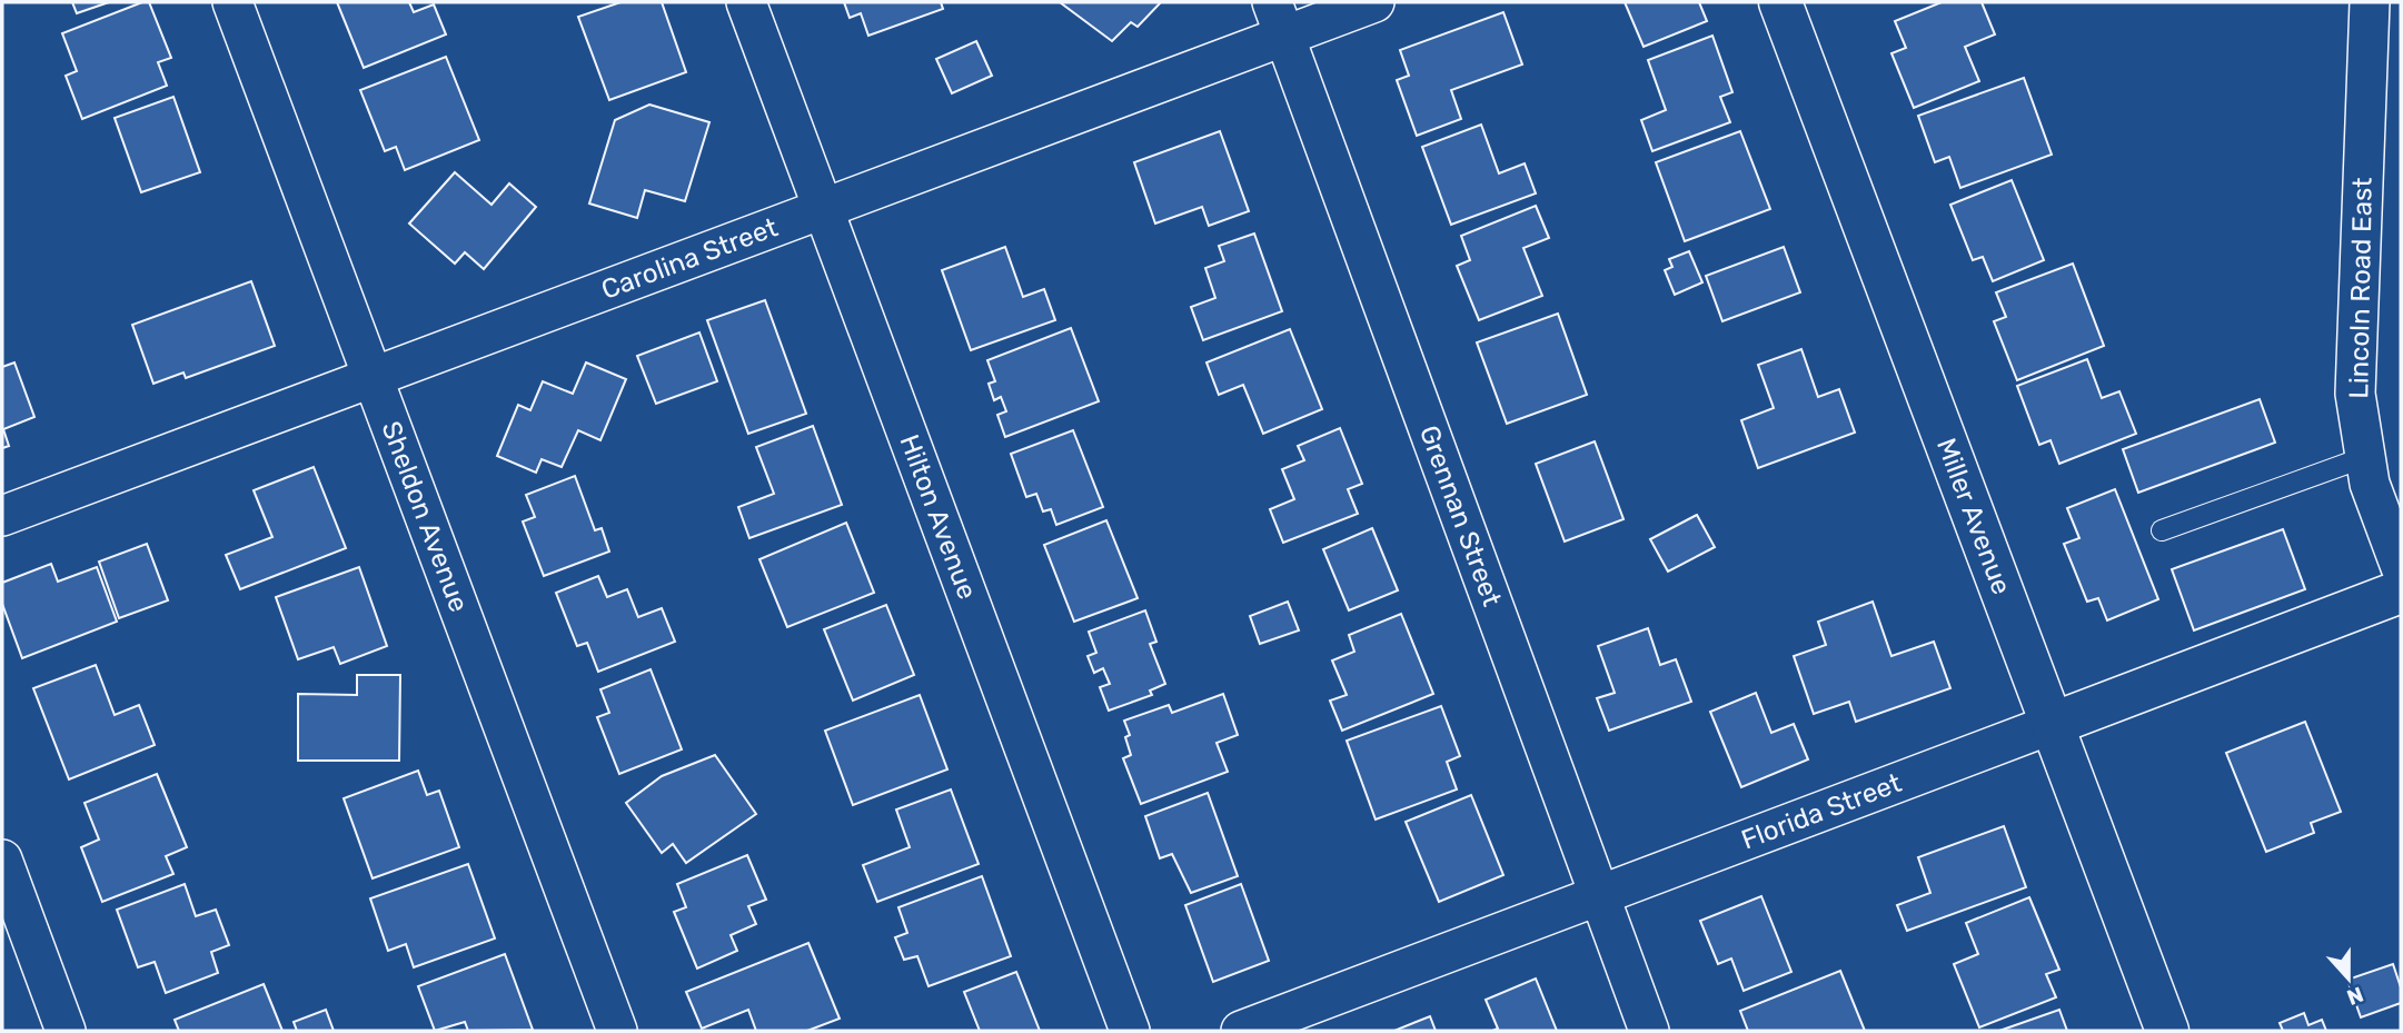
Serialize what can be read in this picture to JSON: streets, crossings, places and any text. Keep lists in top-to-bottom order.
{
  "streets": {
    "street": [
      "Carolina Street",
      "Lincoln Road East",
      "Hilton Avenue",
      "Grennan Street",
      "Miller Avenue",
      "Sheldon Avenue",
      "Florida Street"
    ]
  },
  "crossings": [
    ["Carolina Street", "Hilton Avenue"],
    ["Carolina Street", "Grennan Street"],
    ["Carolina Street", "Sheldon Avenue"],
    ["Grennan Street", "Florida Street"],
    ["Miller Avenue", "Florida Street"]
  ],
  "north": "bottom"
}
